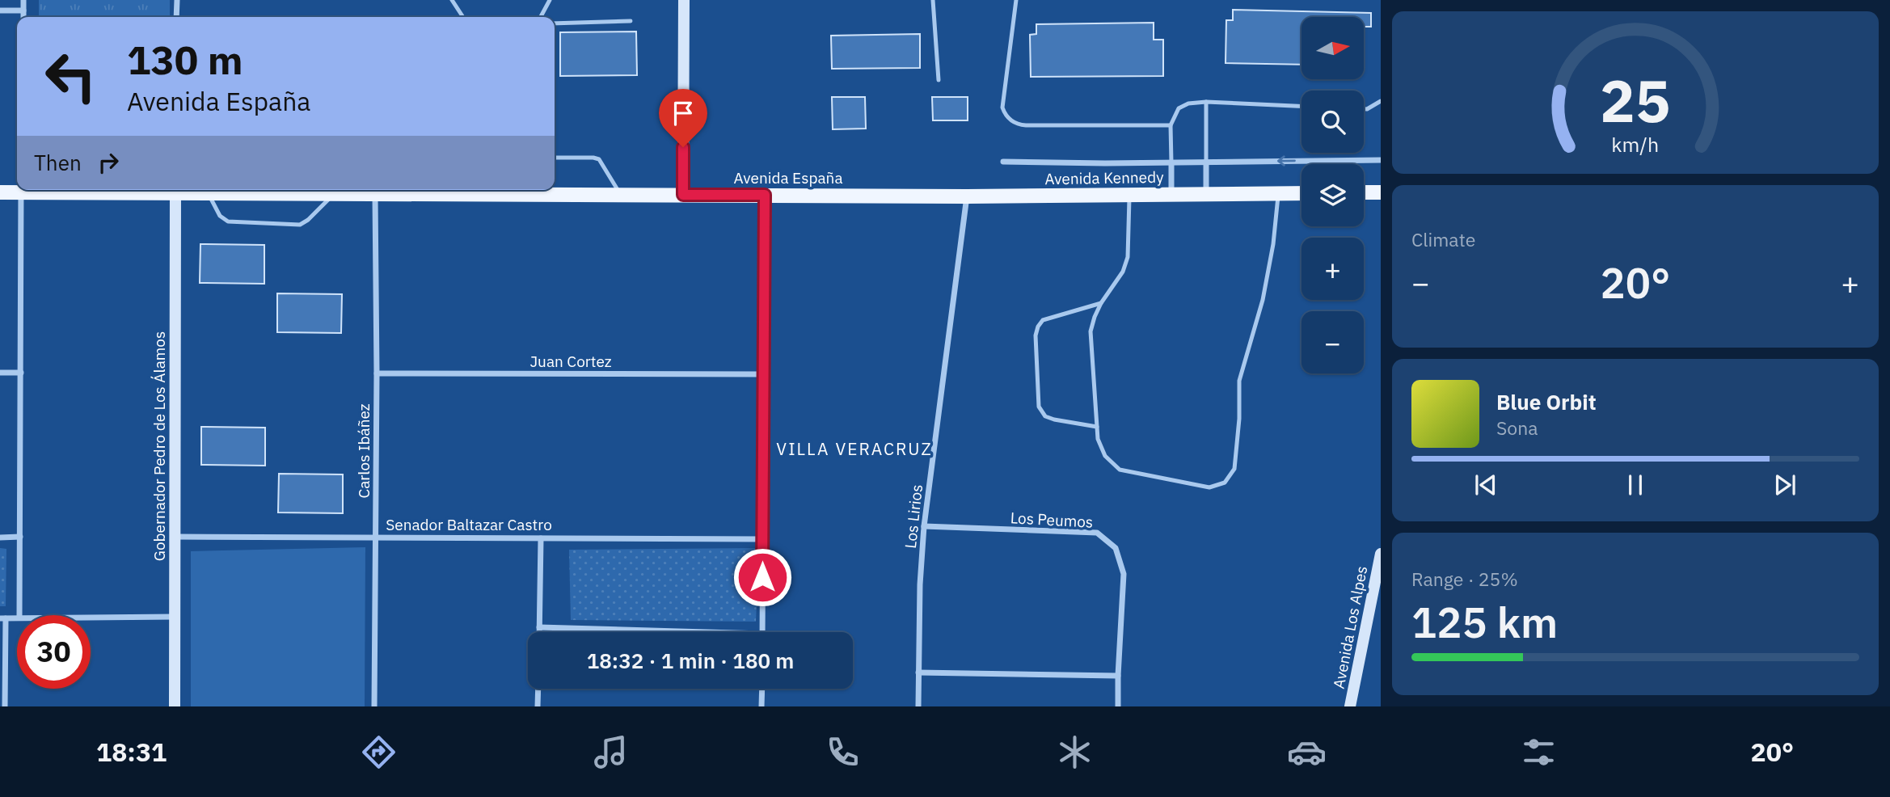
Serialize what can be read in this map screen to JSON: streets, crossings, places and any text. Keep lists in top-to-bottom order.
{
  "streets": {
    "main road": ["Avenida España", "Avenida Kennedy"],
    "street": [
      "Juan Cortez",
      "Gobernador Pedro de Los Álamos",
      "Carlos Ibáñez",
      "Los Lirios",
      "Los Peumos",
      "Senador Baltazar Castro",
      "Avenida Los Alpes"
    ]
  },
  "crossings": [
    ["Avenida España", "Avenida Kennedy"],
    ["Avenida España", "Carlos Ibáñez"],
    ["Avenida Kennedy", "Los Lirios"],
    ["Juan Cortez", "Carlos Ibáñez"],
    ["Gobernador Pedro de Los Álamos", "Senador Baltazar Castro"],
    ["Carlos Ibáñez", "Senador Baltazar Castro"],
    ["Los Lirios", "Los Peumos"]
  ],
  "districts": ["VILLA VERACRUZ"],
  "north": "right",
  "page": {
    "map_buttons": ["+", "−"],
    "turn": ["130 m", "Avenida España"],
    "then": "Then",
    "tile": [
      "Climate",
      ["Range · 25%", "125 km"]
    ],
    "heat": ["−", "20°", "+"],
    "song": ["Blue Orbit", "Sona"],
    "limit": "30",
    "trip": "18:32 · 1 min · 180 m",
    "tabs": ["18:31", "20°"],
    "gauge": ["25", "km/h"]
  }
}
